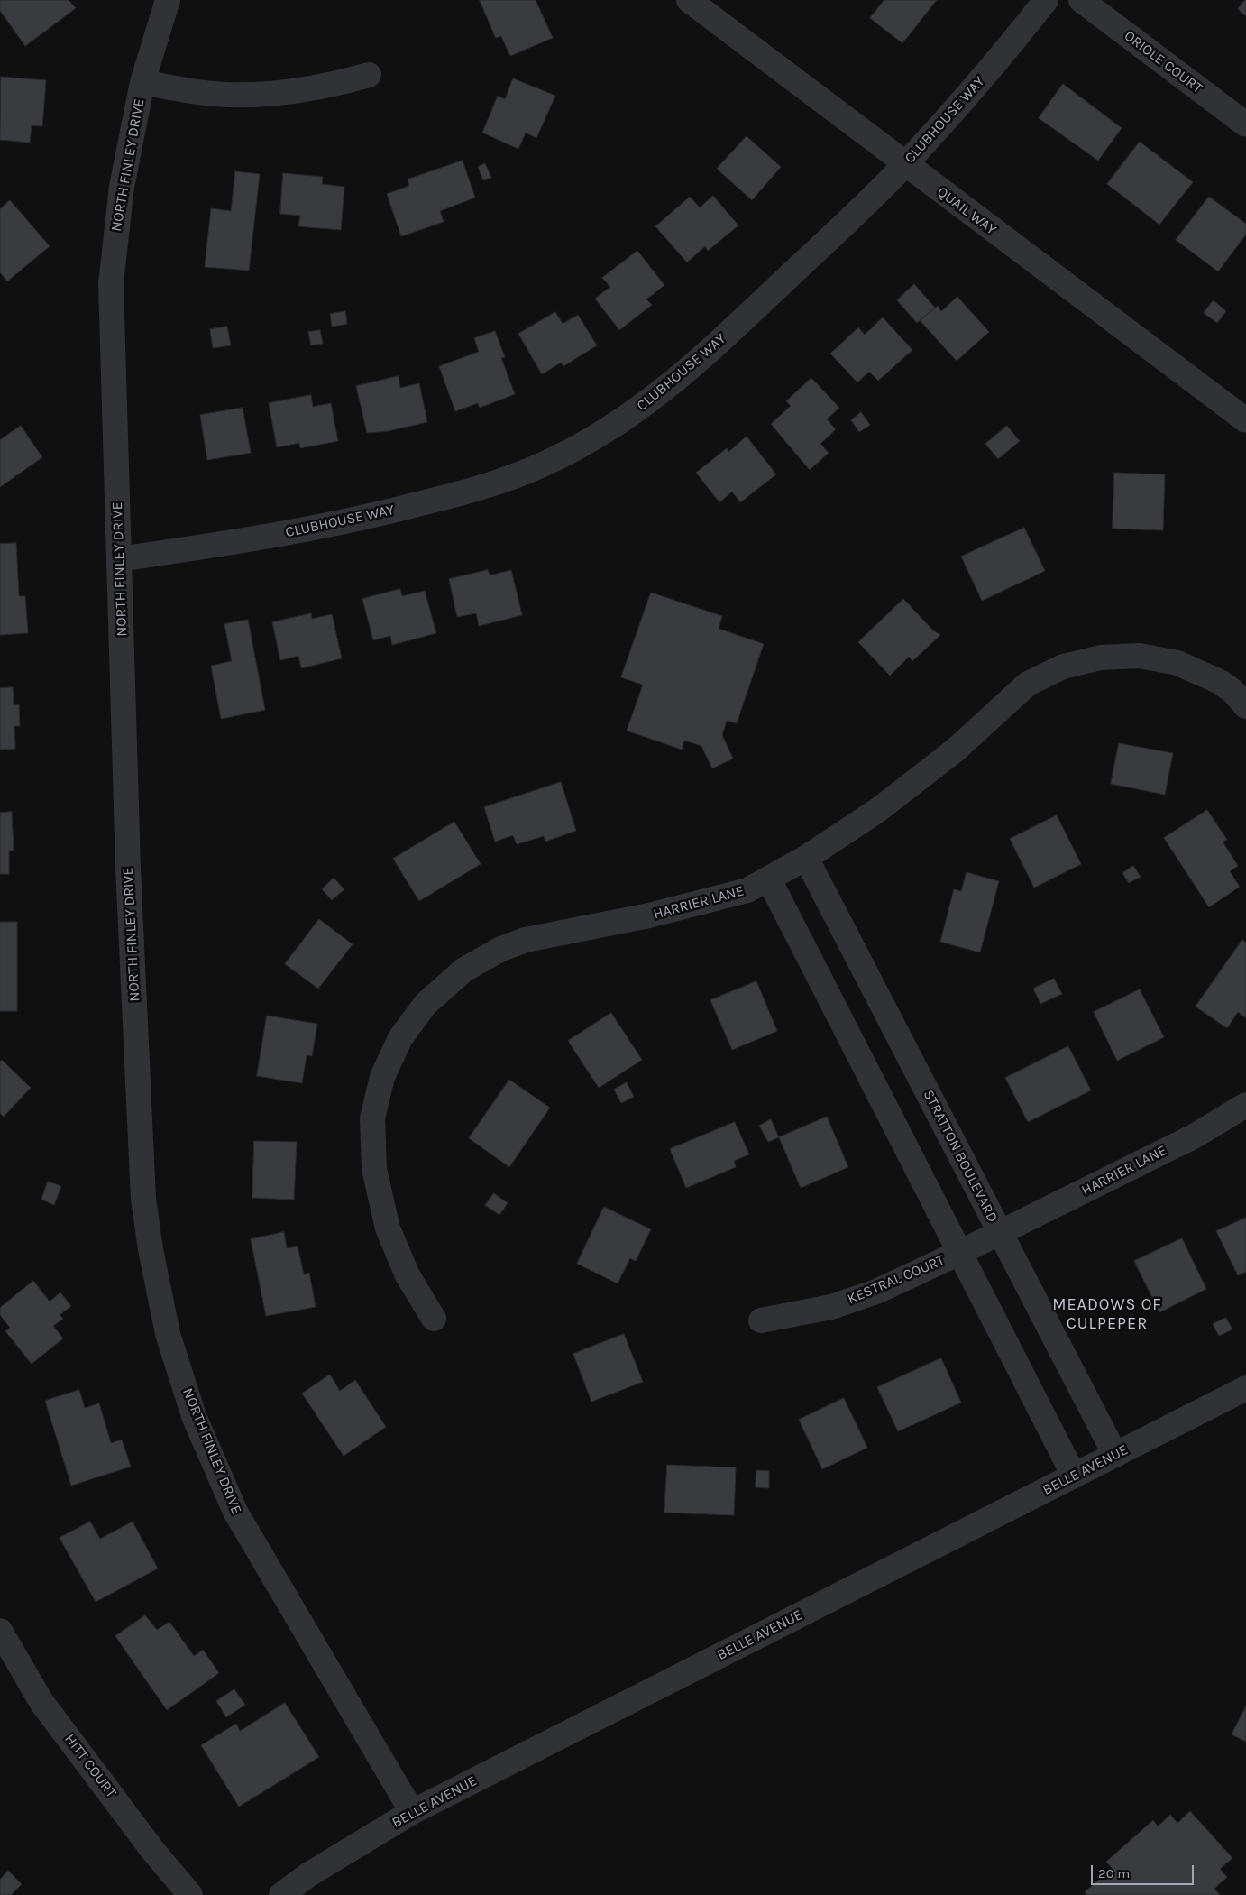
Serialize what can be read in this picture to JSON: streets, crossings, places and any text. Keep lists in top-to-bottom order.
{
  "streets": {
    "street": [
      "ORIOLE COURT",
      "CLUBHOUSE WAY",
      "NORTH FINLEY DRIVE",
      "QUAIL WAY",
      "HARRIER LANE",
      "STRATTON BOULEVARD",
      "KESTRAL COURT",
      "BELLE AVENUE",
      "HITT COURT"
    ]
  },
  "crossings": [
    ["CLUBHOUSE WAY", "NORTH FINLEY DRIVE"],
    ["CLUBHOUSE WAY", "QUAIL WAY"],
    ["NORTH FINLEY DRIVE", "BELLE AVENUE"],
    ["HARRIER LANE", "STRATTON BOULEVARD"],
    ["HARRIER LANE", "KESTRAL COURT"],
    ["STRATTON BOULEVARD", "KESTRAL COURT"],
    ["STRATTON BOULEVARD", "BELLE AVENUE"]
  ],
  "districts": ["MEADOWS OF CULPEPER"],
  "scale_bar": "20 m"
}
